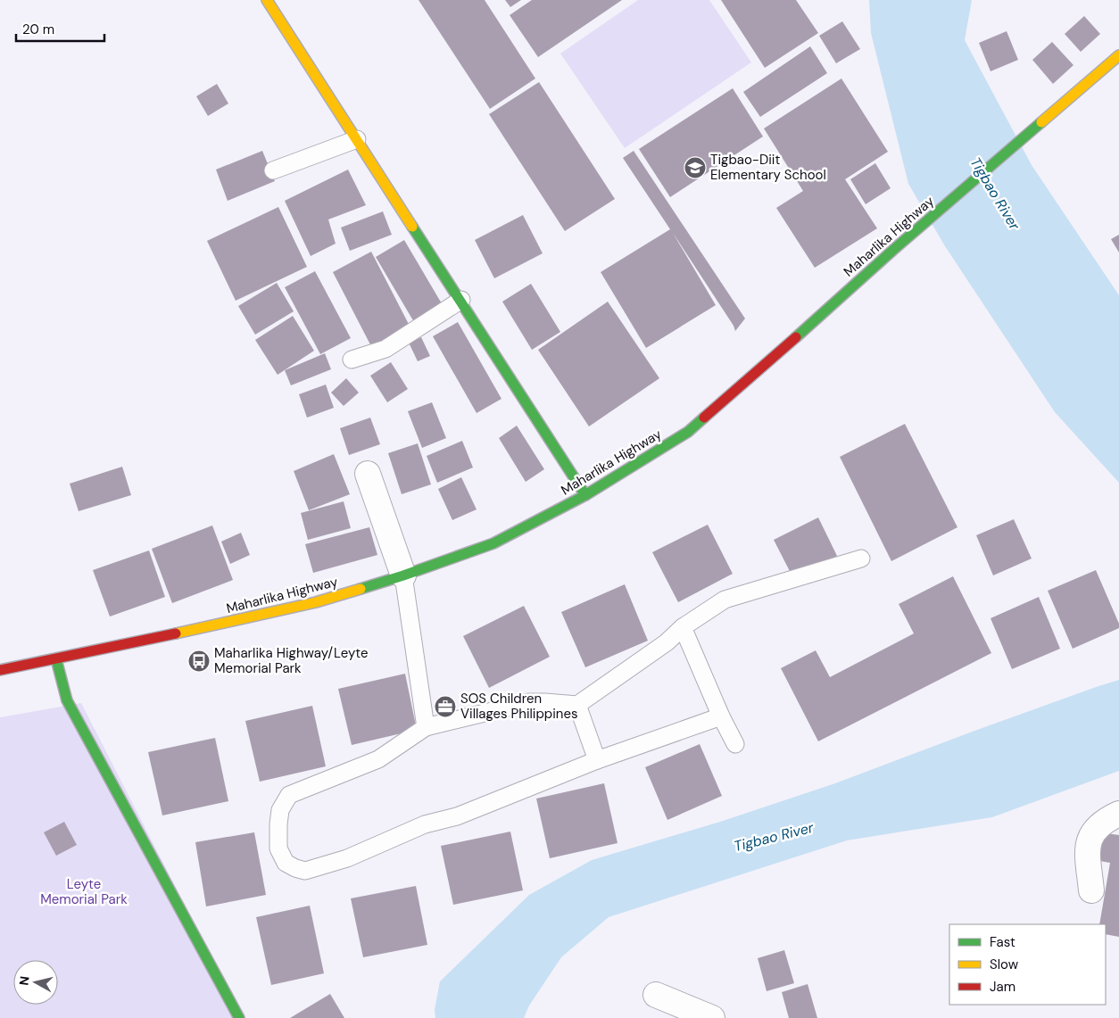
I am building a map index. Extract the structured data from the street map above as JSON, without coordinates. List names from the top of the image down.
{
  "streets": {
    "main road": ["Maharlika Highway"]
  },
  "water": ["Tigbao River"],
  "parks": ["Leyte Memorial Park"],
  "places": {
    "school or university": ["Tigbao-Diit Elementary School"],
    "bus stop": ["Maharlika Highway/Leyte Memorial Park"],
    "office": ["SOS Children Villages Philippines"]
  },
  "legend": ["Fast", "Slow", "Jam"],
  "scale_bar": "20 m",
  "north": "left"
}
